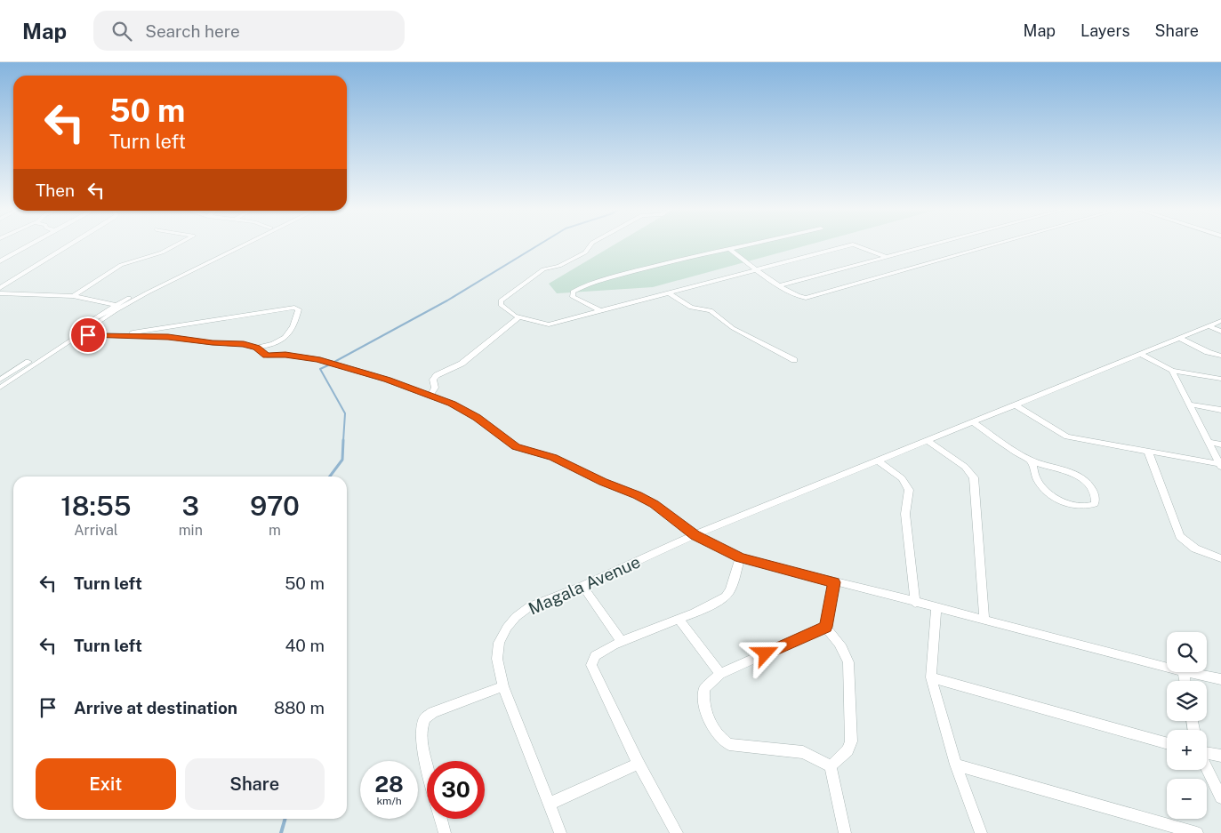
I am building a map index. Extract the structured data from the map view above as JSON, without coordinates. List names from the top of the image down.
{
  "streets": {
    "street": ["Magala Avenue"]
  },
  "page": {
    "header": "Map",
    "search": "Search here",
    "nav": ["Map", "Layers", "Share"],
    "turn": ["50 m", "Turn left"],
    "then": "Then",
    "eta": [
      "18:55",
      "Arrival",
      "3",
      "min",
      "970",
      "m"
    ],
    "list": [
      {
        "name": "Turn left",
        "value": "50 m"
      },
      {
        "name": "Turn left",
        "value": "40 m"
      },
      {
        "name": "Arrive at destination",
        "value": "880 m"
      }
    ],
    "map_buttons": ["+", "−"],
    "buttons": ["Exit", "Share"],
    "speed": "28 km/h",
    "limit": "30"
  }
}
